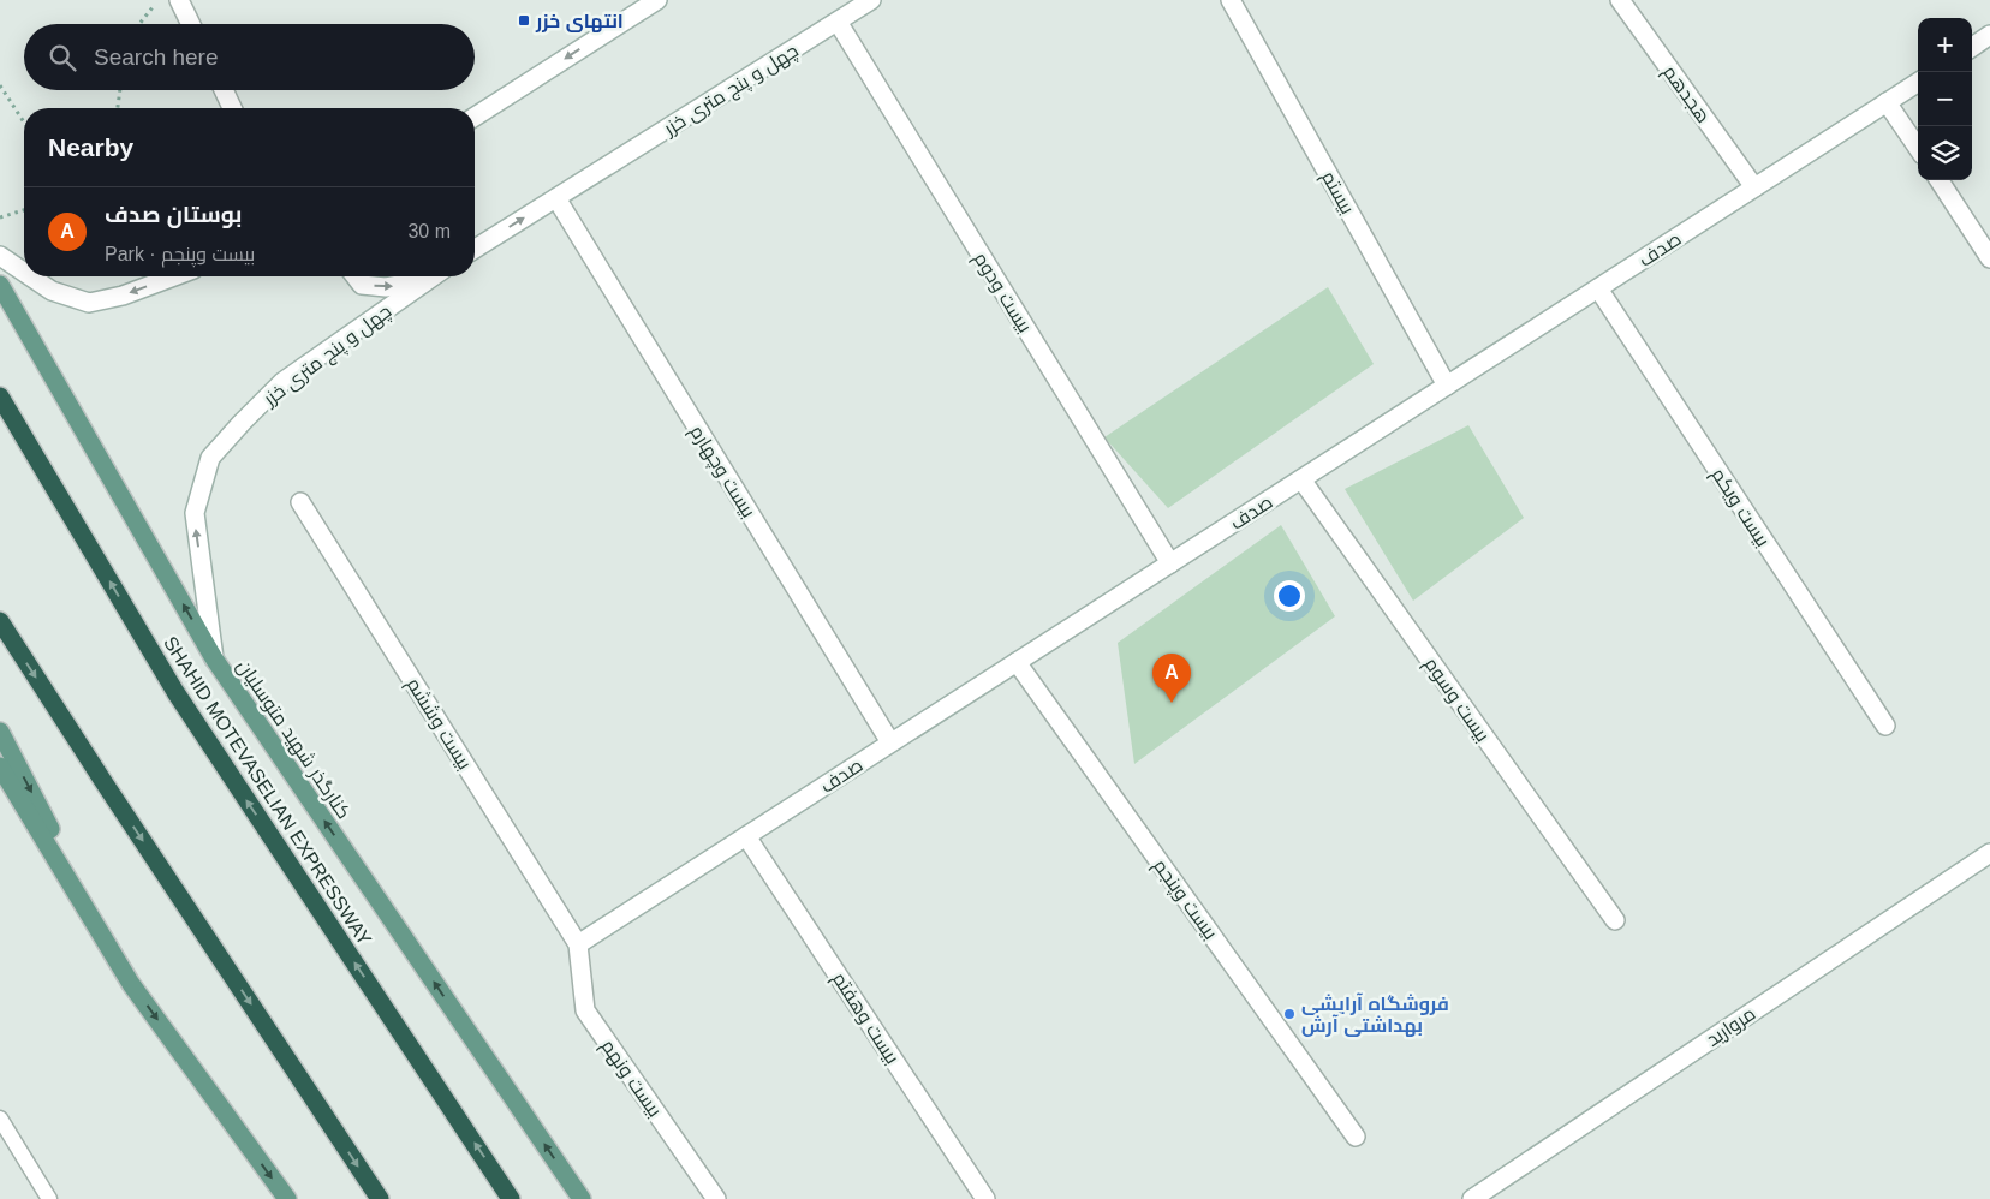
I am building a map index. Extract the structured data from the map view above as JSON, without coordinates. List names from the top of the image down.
{
  "streets": {
    "highway": ["SHAHID MOTEVASELIAN EXPRESSWAY"],
    "main road": ["کنارگذر شهید متوسلیان"],
    "street": [
      "چهل و پنج متری خزر",
      "هجدهم",
      "بیستم",
      "صدف",
      "بیست ودوم",
      "بیست وچهارم",
      "بیست ویکم",
      "بیست وسوم",
      "بیست وششم",
      "بیست وپنجم",
      "بیست وهفتم",
      "مروارید",
      "بیست ونهم"
    ]
  },
  "crossings": [
    ["چهل و پنج متری خزر", "بیست ودوم"],
    ["چهل و پنج متری خزر", "بیست وچهارم"],
    ["چهل و پنج متری خزر", "کنارگذر شهید متوسلیان"],
    ["هجدهم", "صدف"],
    ["بیستم", "صدف"],
    ["صدف", "بیست ودوم"],
    ["صدف", "بیست وچهارم"],
    ["صدف", "بیست ویکم"],
    ["صدف", "بیست وسوم"],
    ["صدف", "بیست وششم"],
    ["صدف", "بیست وپنجم"],
    ["صدف", "بیست وهفتم"],
    ["صدف", "بیست ونهم"],
    ["بیست وششم", "بیست ونهم"]
  ],
  "one_way": ["چهل و پنج متری خزر", "کنارگذر شهید متوسلیان"],
  "places": {
    "transit": ["انتهای خزر"],
    "other": ["فروشگاه آرایشی بهداشتی آرش"]
  },
  "page": {
    "map_buttons": ["+", "−"],
    "search": "Search here",
    "heading": "Nearby",
    "list": [
      {
        "mark": "A",
        "name": "بوستان صدف",
        "note": "Park · بیست وپنجم",
        "value": "30 m"
      }
    ],
    "pins": "A"
  }
}
